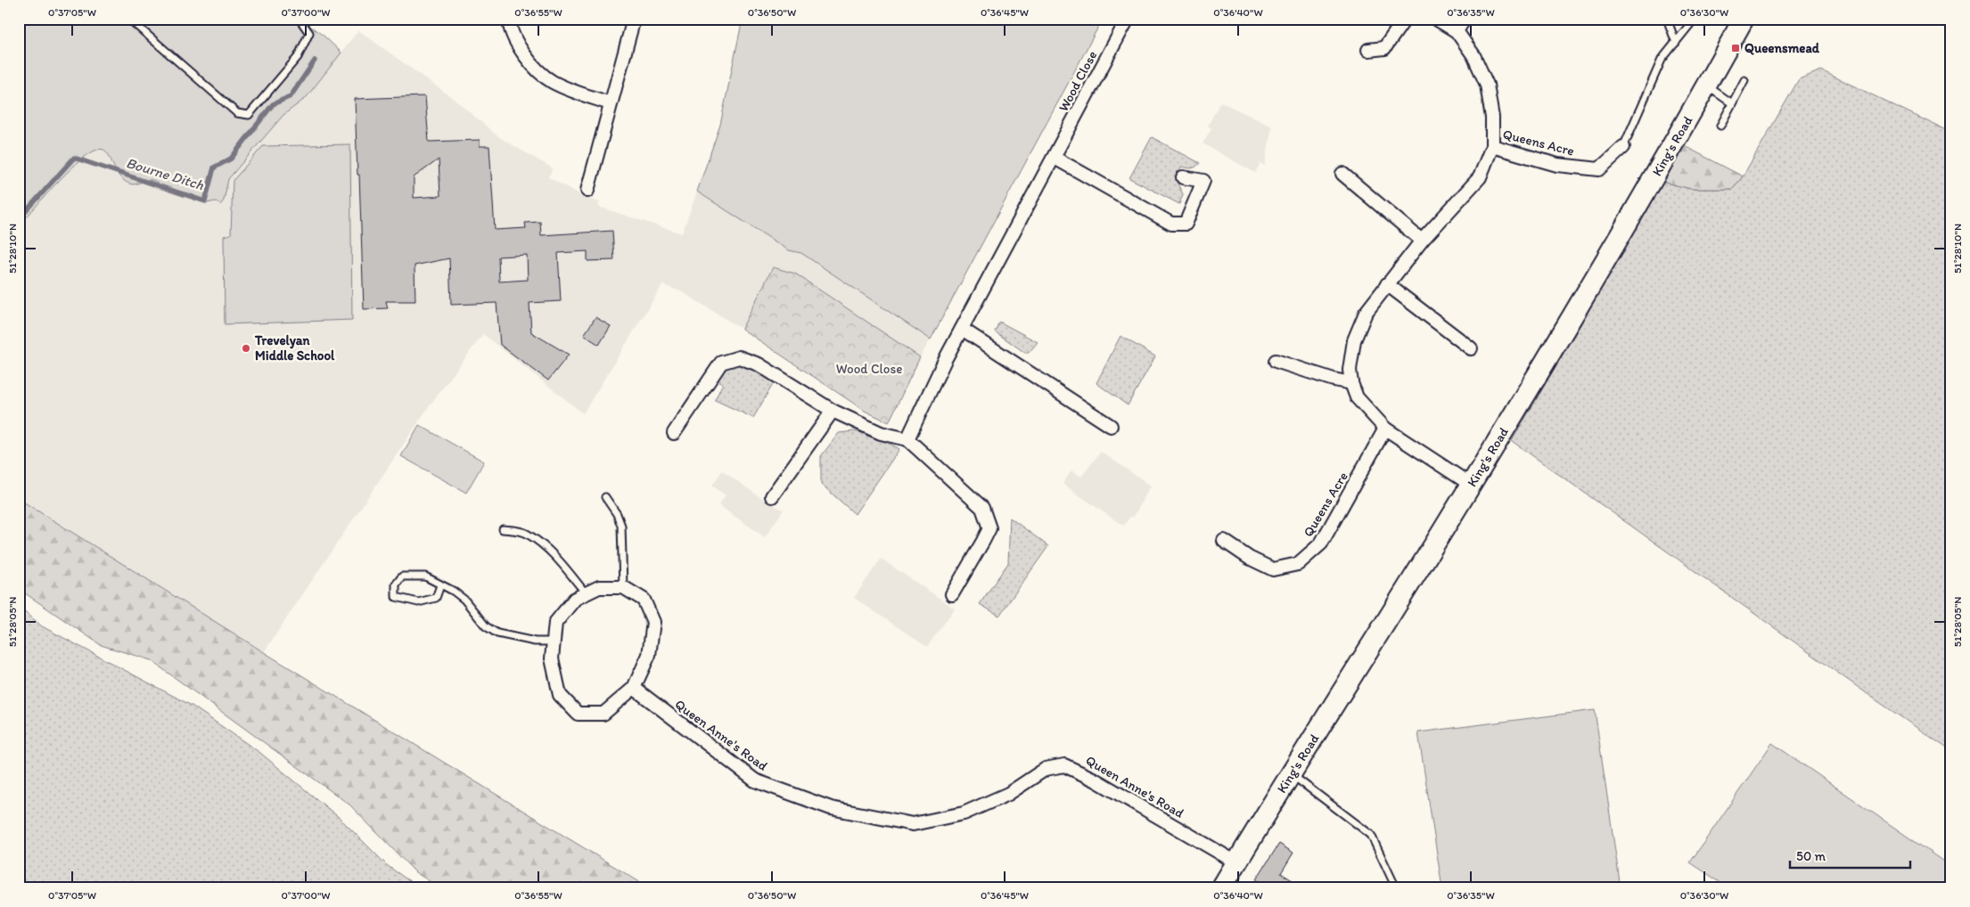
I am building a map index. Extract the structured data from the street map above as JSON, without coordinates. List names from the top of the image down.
{
  "streets": {
    "main road": ["King's Road"],
    "street": ["Wood Close", "Queens Acre", "Queen Anne's Road"]
  },
  "crossings": [
    ["Queens Acre", "King's Road"],
    ["King's Road", "Queen Anne's Road"]
  ],
  "water": ["Bourne Ditch"],
  "parks": ["Wood Close"],
  "places": {
    "transit": ["Queensmead"],
    "other": ["Trevelyan Middle School"]
  },
  "scale_bar": "50 m",
  "coordinates": [
    "0°37'05\"W",
    "0°37'00\"W",
    "0°36'55\"W",
    "0°36'50\"W",
    "0°36'45\"W",
    "0°36'40\"W",
    "0°36'35\"W",
    "0°36'30\"W",
    "51°28'10\"N",
    "51°28'05\"N"
  ]
}
